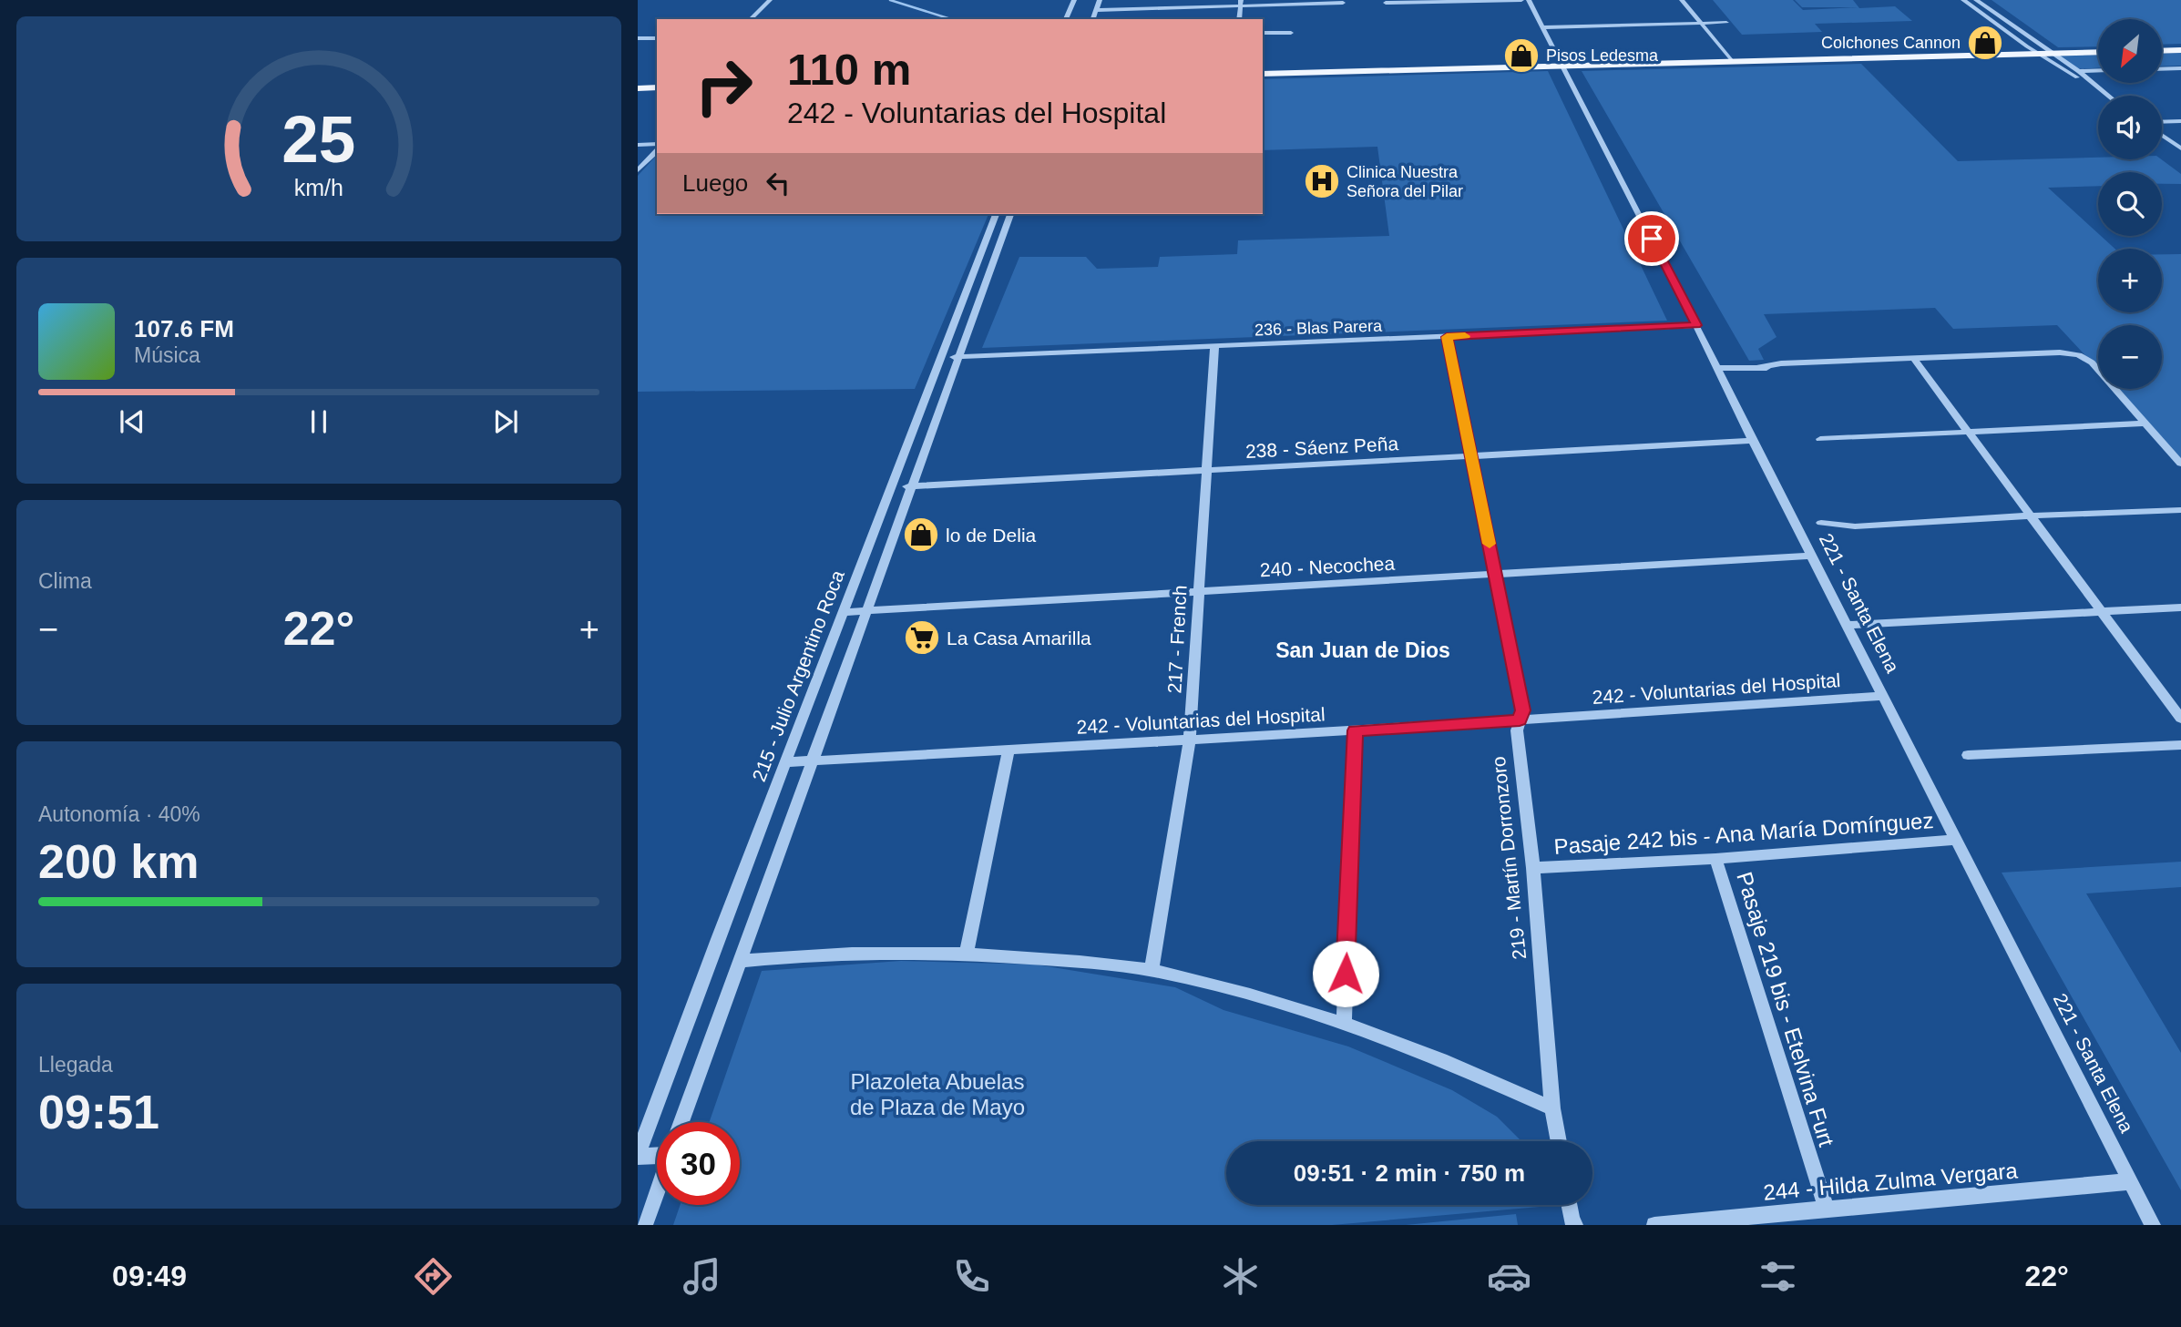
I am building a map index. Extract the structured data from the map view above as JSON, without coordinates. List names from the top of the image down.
{
  "streets": {
    "street": [
      "236 - Blas Parera",
      "238 - Sáenz Peña",
      "240 - Necochea",
      "221 - Santa Elena",
      "217 - French",
      "215 - Julio Argentino Roca",
      "242 - Voluntarias del Hospital",
      "Pasaje 242 bis - Ana María Domínguez",
      "219 - Martín Dorronzoro",
      "Pasaje 219 bis - Etelvina Furt",
      "244 - Hilda Zulma Vergara"
    ]
  },
  "crossings": [
    ["236 - Blas Parera", "221 - Santa Elena"],
    ["236 - Blas Parera", "217 - French"],
    ["236 - Blas Parera", "215 - Julio Argentino Roca"],
    ["236 - Blas Parera", "219 - Martín Dorronzoro"],
    ["238 - Sáenz Peña", "221 - Santa Elena"],
    ["238 - Sáenz Peña", "217 - French"],
    ["238 - Sáenz Peña", "215 - Julio Argentino Roca"],
    ["238 - Sáenz Peña", "219 - Martín Dorronzoro"],
    ["240 - Necochea", "221 - Santa Elena"],
    ["240 - Necochea", "217 - French"],
    ["240 - Necochea", "215 - Julio Argentino Roca"],
    ["240 - Necochea", "219 - Martín Dorronzoro"],
    ["221 - Santa Elena", "242 - Voluntarias del Hospital"],
    ["221 - Santa Elena", "Pasaje 242 bis - Ana María Domínguez"],
    ["221 - Santa Elena", "244 - Hilda Zulma Vergara"],
    ["217 - French", "242 - Voluntarias del Hospital"],
    ["215 - Julio Argentino Roca", "242 - Voluntarias del Hospital"],
    ["242 - Voluntarias del Hospital", "219 - Martín Dorronzoro"],
    ["Pasaje 242 bis - Ana María Domínguez", "219 - Martín Dorronzoro"],
    ["Pasaje 242 bis - Ana María Domínguez", "Pasaje 219 bis - Etelvina Furt"],
    ["Pasaje 219 bis - Etelvina Furt", "244 - Hilda Zulma Vergara"]
  ],
  "districts": ["San Juan de Dios"],
  "parks": ["Plazoleta Abuelas de Plaza de Mayo"],
  "places": {
    "shop": ["Colchones Cannon", "Pisos Ledesma", "lo de Delia"],
    "hospital": ["Clinica Nuestra Señora del Pilar"],
    "supermarket": ["La Casa Amarilla"]
  },
  "north": "bottom left",
  "page": {
    "map_buttons": ["+", "−"],
    "turn": ["110 m", "242 - Voluntarias del Hospital"],
    "then": "Luego",
    "song": ["107.6 FM", "Música"],
    "tile": [
      "Clima",
      ["Autonomía · 40%", "200 km"],
      ["Llegada", "09:51"]
    ],
    "heat": ["−", "22°", "+"],
    "limit": "30",
    "trip": "09:51 · 2 min · 750 m",
    "tabs": ["09:49", "22°"],
    "gauge": ["25", "km/h"]
  }
}
